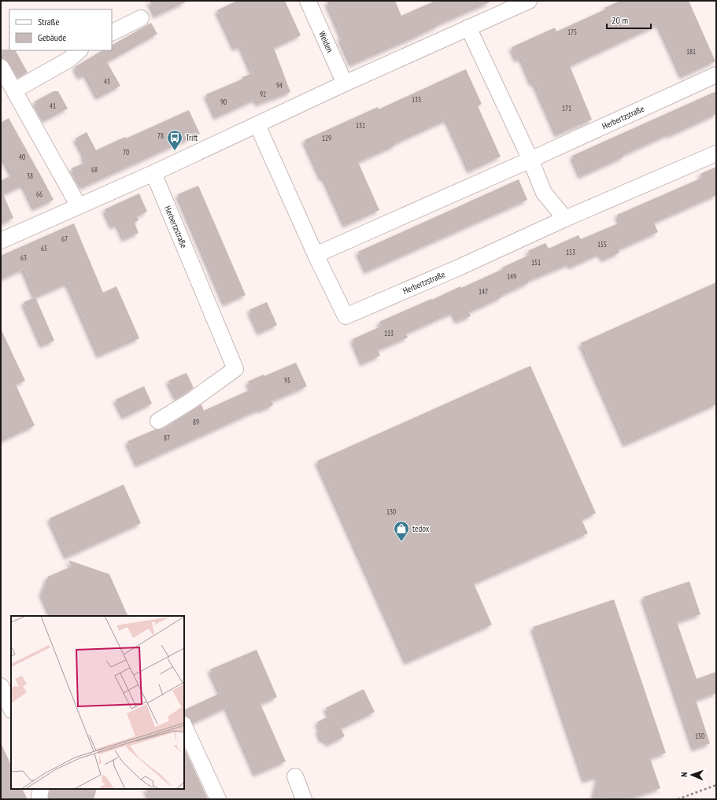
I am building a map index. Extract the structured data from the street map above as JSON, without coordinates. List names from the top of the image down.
{
  "streets": {
    "street": ["Weiden", "Herbertzstraße"]
  },
  "places": {
    "bus stop": ["Trift"],
    "shop": ["tedox"]
  },
  "house_numbers": [
    "175",
    "181",
    "43",
    "94",
    "92",
    "133",
    "90",
    "41",
    "171",
    "131",
    "78",
    "129",
    "70",
    "40",
    "68",
    "38",
    "66",
    "67",
    "155",
    "65",
    "153",
    "63",
    "151",
    "149",
    "147",
    "113",
    "95",
    "89",
    "87",
    "130",
    "150"
  ],
  "legend": ["Straße", "Gebäude"],
  "scale_bar": "20 m",
  "north": "left"
}
